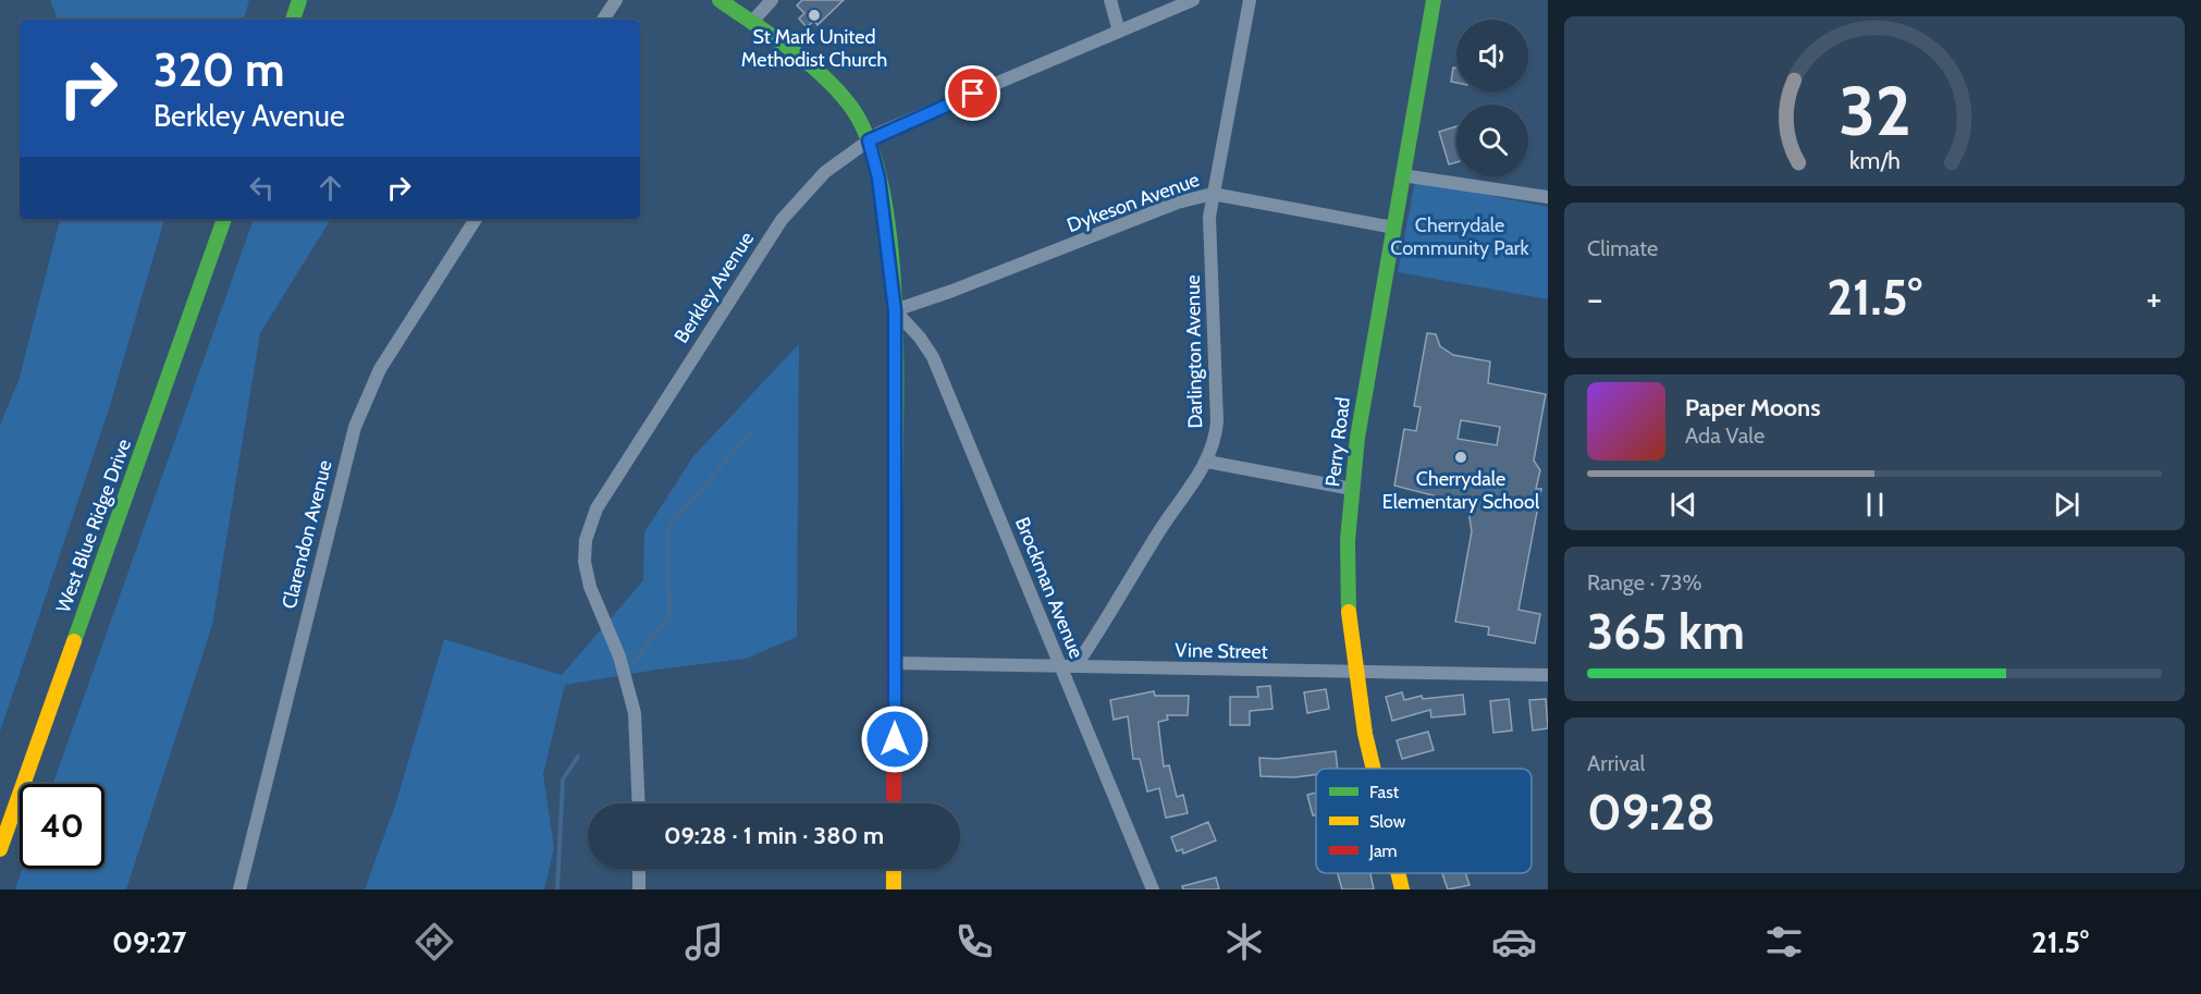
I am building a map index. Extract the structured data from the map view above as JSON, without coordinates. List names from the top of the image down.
{
  "streets": {
    "street": [
      "Dykeson Avenue",
      "Berkley Avenue",
      "Darlington Avenue",
      "Perry Road",
      "West Blue Ridge Drive",
      "Clarendon Avenue",
      "Brockman Avenue",
      "Vine Street"
    ]
  },
  "crossings": [
    ["Dykeson Avenue", "Darlington Avenue"],
    ["Dykeson Avenue", "Perry Road"],
    ["Dykeson Avenue", "Brockman Avenue"],
    ["Darlington Avenue", "Vine Street"],
    ["Perry Road", "Vine Street"],
    ["Brockman Avenue", "Vine Street"]
  ],
  "parks": ["Cherrydale Community Park"],
  "places": ["St Mark United Methodist Church", "Cherrydale Elementary School"],
  "legend": ["Fast", "Slow", "Jam"],
  "page": {
    "turn": ["320 m", "Berkley Avenue"],
    "tile": [
      "Climate",
      ["Range · 73%", "365 km"],
      ["Arrival", "09:28"]
    ],
    "heat": ["−", "21.5°", "+"],
    "song": ["Paper Moons", "Ada Vale"],
    "limit": "40",
    "trip": "09:28 · 1 min · 380 m",
    "tabs": ["09:27", "21.5°"],
    "gauge": ["32", "km/h"]
  }
}
